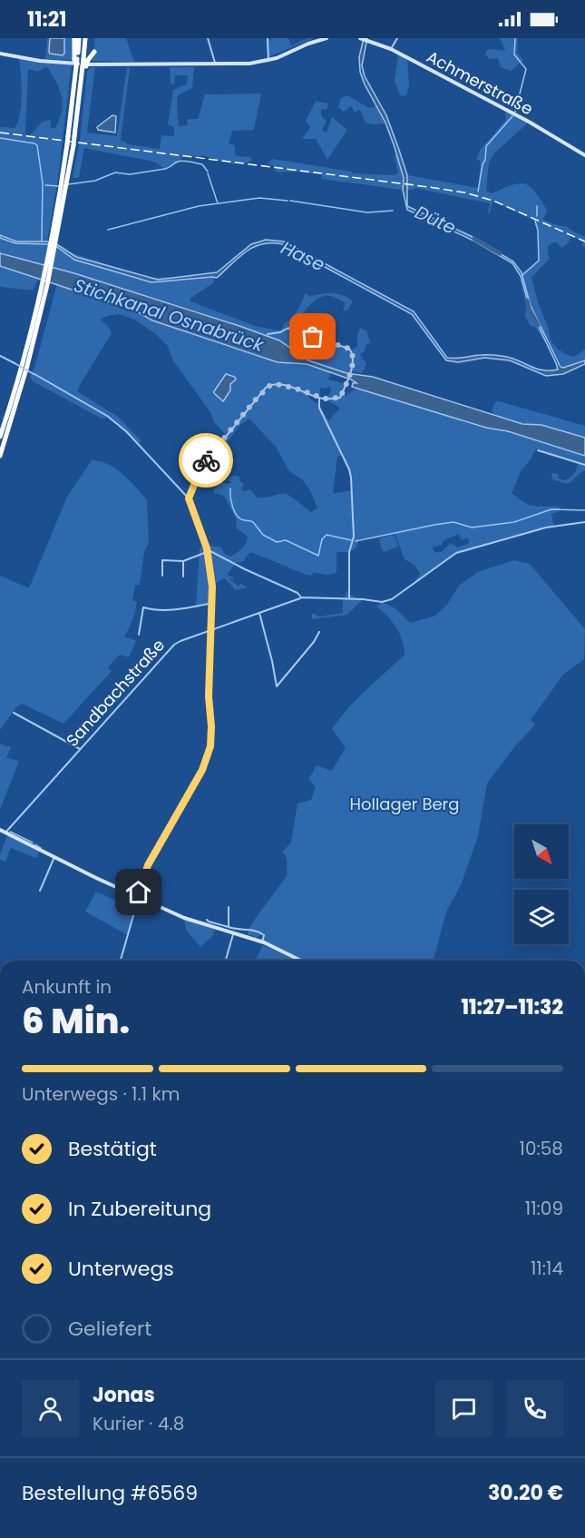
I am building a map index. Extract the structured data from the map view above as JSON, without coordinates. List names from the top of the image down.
{
  "streets": {
    "street": ["Achmerstraße", "Sandbachstraße"]
  },
  "water": ["Düte", "Hase", "Stichkanal Osnabrück"],
  "parks": ["Hollager Berg"],
  "north": "bottom right",
  "page": {
    "status": "11:21",
    "heading": ["6 Min.", "Ankunft in", "11:27–11:32"],
    "panel": [
      "Jonas",
      "Kurier · 4.8",
      "Bestellung #6569",
      "30.20 €"
    ],
    "bar": "Unterwegs · 1.1 km",
    "list": [
      ["Bestätigt", "10:58"],
      ["In Zubereitung", "11:09"],
      ["Unterwegs", "11:14"],
      "Geliefert"
    ]
  }
}
